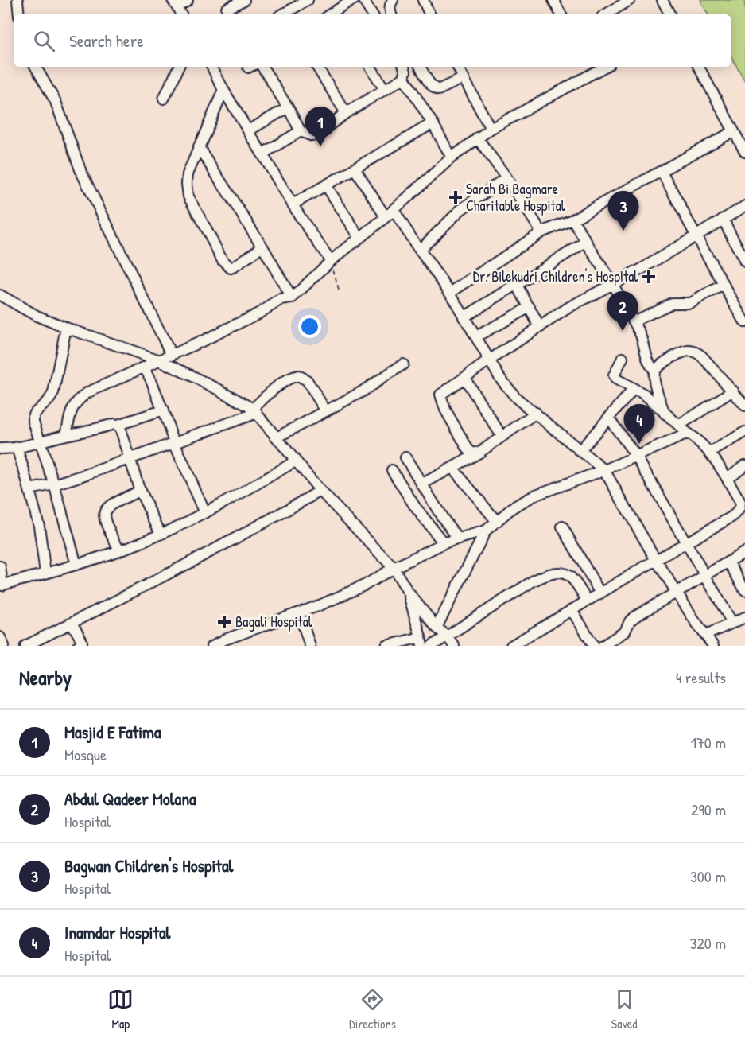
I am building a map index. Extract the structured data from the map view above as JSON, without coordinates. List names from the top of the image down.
{
  "places": {
    "health": ["Sarah Bi Bagmare Charitable Hospital", "Dr. Bilekudri Children's Hospital", "Bagali Hospital"]
  },
  "page": {
    "search": "Search here",
    "pins": [
      "1",
      "3",
      "2",
      "4"
    ],
    "heading": ["Nearby", "4 results"],
    "list": [
      {
        "mark": "1",
        "name": "Masjid E Fatima",
        "note": "Mosque",
        "value": "170 m"
      },
      {
        "mark": "2",
        "name": "Abdul Qadeer Molana",
        "note": "Hospital",
        "value": "290 m"
      },
      {
        "mark": "3",
        "name": "Bagwan Children's Hospital",
        "note": "Hospital",
        "value": "300 m"
      },
      {
        "mark": "4",
        "name": "Inamdar Hospital",
        "note": "Hospital",
        "value": "320 m"
      }
    ],
    "nav": ["Map", "Directions", "Saved"]
  }
}
